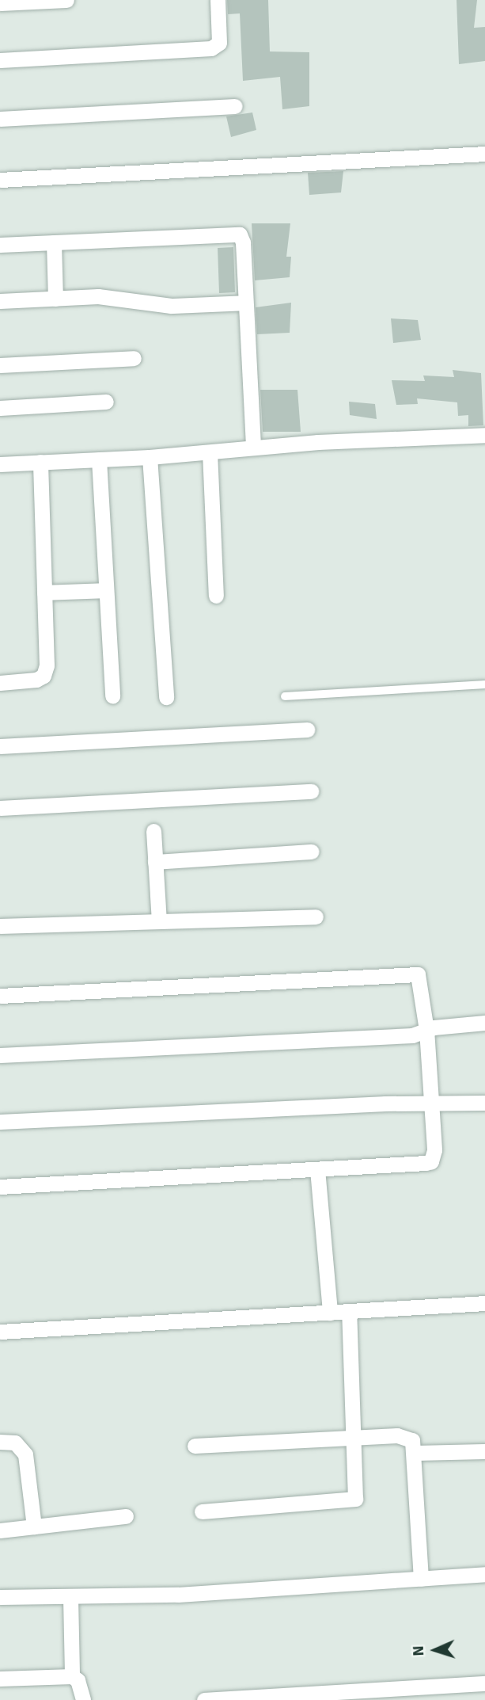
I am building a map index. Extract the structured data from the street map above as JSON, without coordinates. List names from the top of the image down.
{
  "north": "left"
}
